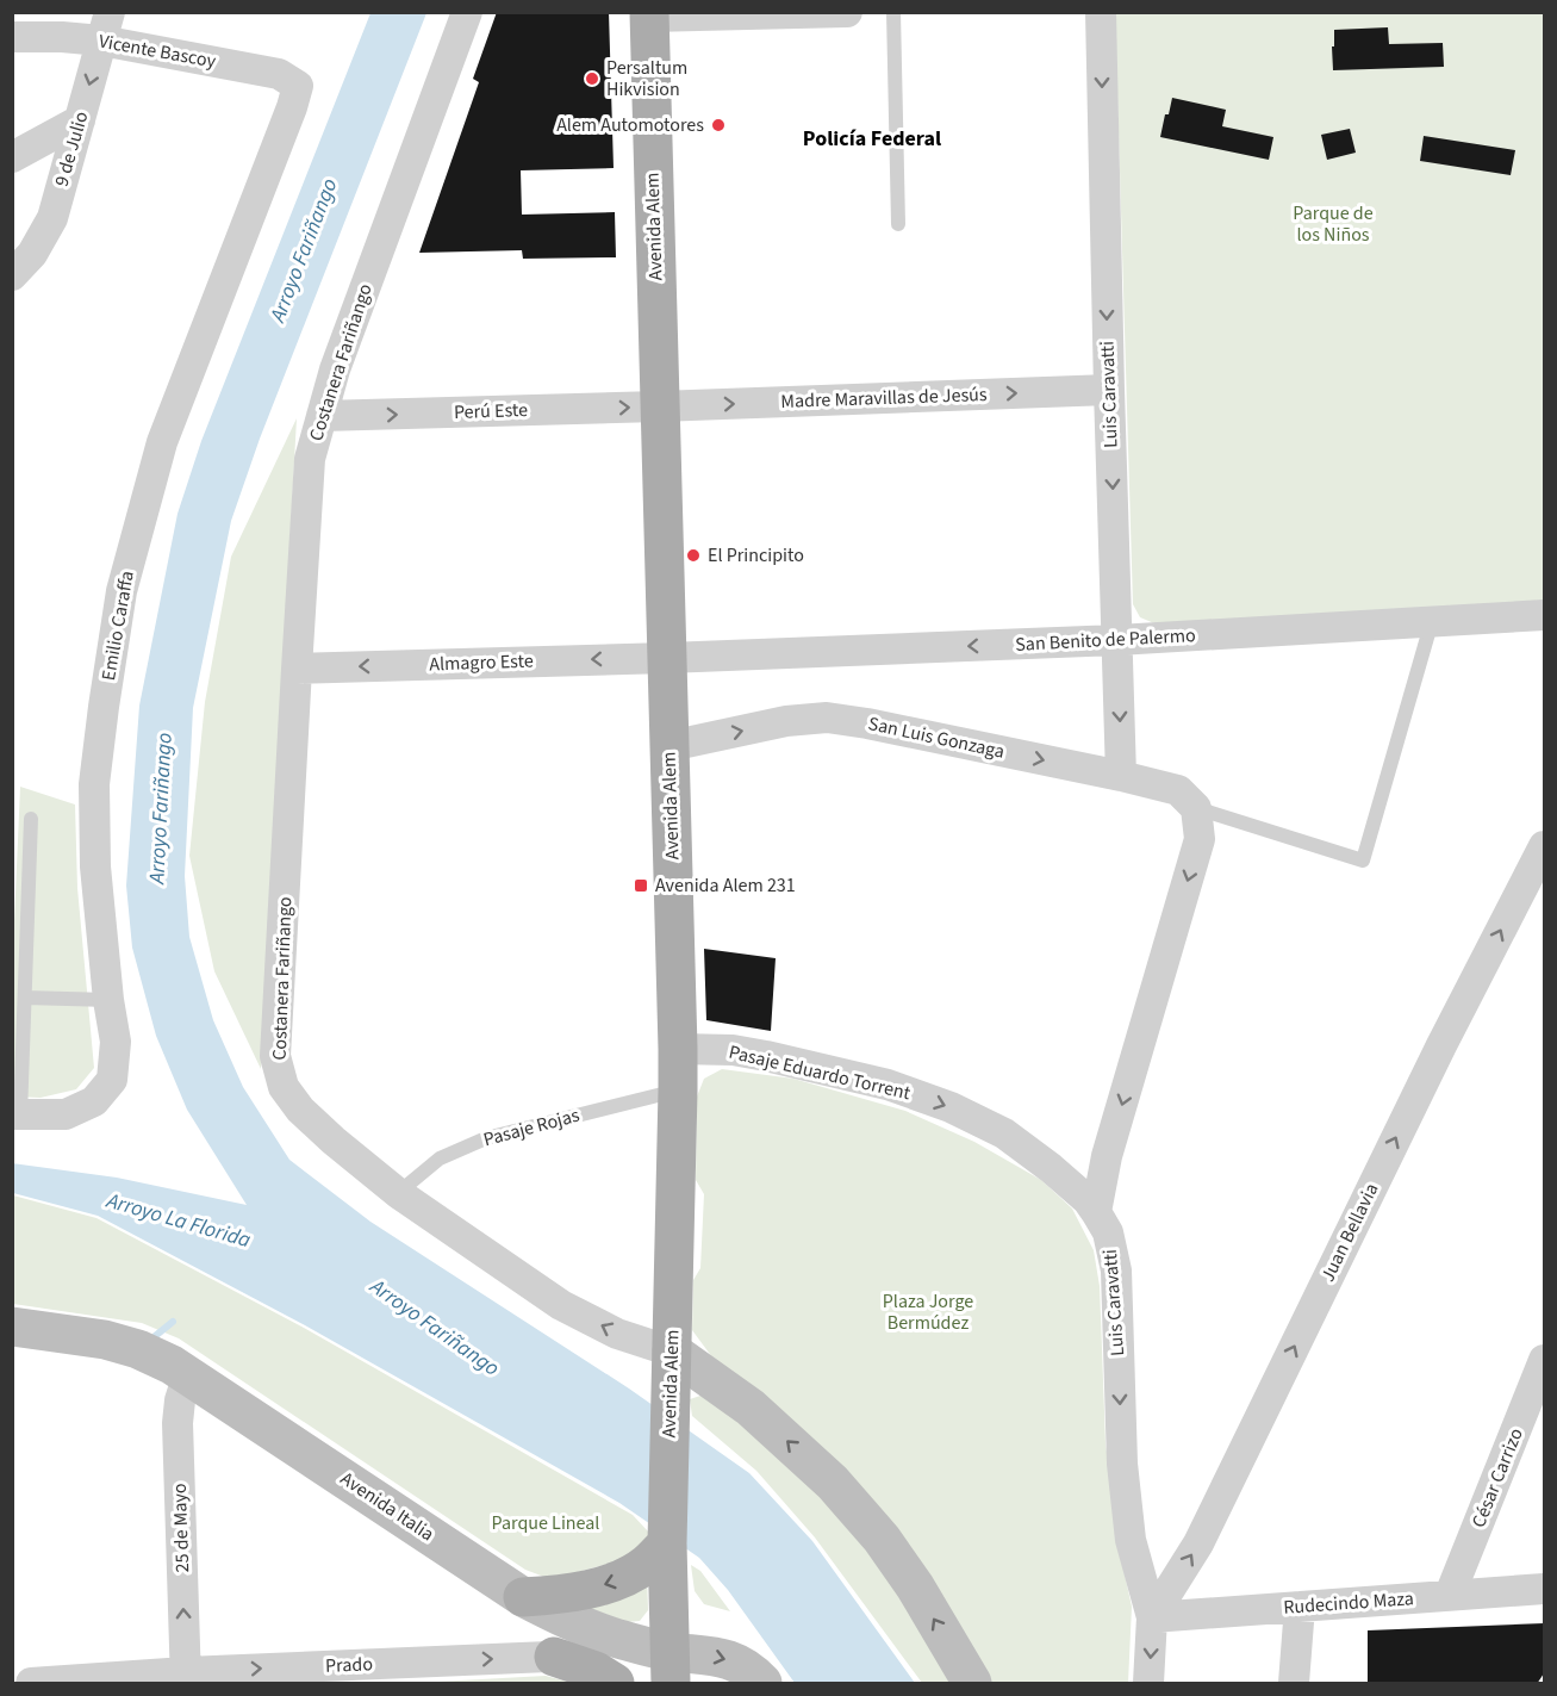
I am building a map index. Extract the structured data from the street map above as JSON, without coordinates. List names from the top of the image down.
{
  "streets": {
    "main road": ["Avenida Alem", "Costanera Fariñango", "Avenida Italia"],
    "street": [
      "Vicente Bascoy",
      "9 de Julio",
      "Luis Caravatti",
      "Madre Maravillas de Jesús",
      "Perú Este",
      "Emilio Caraffa",
      "San Benito de Palermo",
      "Almagro Este",
      "San Luis Gonzaga",
      "Pasaje Eduardo Torrent",
      "Juan Bellavia",
      "César Carrizo",
      "25 de Mayo",
      "Rudecindo Maza",
      "Prado"
    ],
    "lane": ["Pasaje Rojas"]
  },
  "crossings": [
    ["Vicente Bascoy", "9 de Julio"],
    ["Vicente Bascoy", "Emilio Caraffa"],
    ["Avenida Alem", "Costanera Fariñango"],
    ["Avenida Alem", "Madre Maravillas de Jesús"],
    ["Avenida Alem", "Perú Este"],
    ["Avenida Alem", "San Benito de Palermo"],
    ["Avenida Alem", "Almagro Este"],
    ["Avenida Alem", "San Luis Gonzaga"],
    ["Avenida Alem", "Pasaje Eduardo Torrent"],
    ["Avenida Alem", "Pasaje Rojas"],
    ["Avenida Alem", "Avenida Italia"],
    ["Avenida Alem", "Prado"],
    ["Costanera Fariñango", "Perú Este"],
    ["Costanera Fariñango", "Almagro Este"],
    ["Costanera Fariñango", "Pasaje Rojas"],
    ["Luis Caravatti", "Madre Maravillas de Jesús"],
    ["Luis Caravatti", "San Benito de Palermo"],
    ["Luis Caravatti", "San Luis Gonzaga"],
    ["Luis Caravatti", "Pasaje Eduardo Torrent"],
    ["Luis Caravatti", "Juan Bellavia"],
    ["Luis Caravatti", "Rudecindo Maza"],
    ["Madre Maravillas de Jesús", "Perú Este"],
    ["San Benito de Palermo", "Almagro Este"],
    ["Juan Bellavia", "Rudecindo Maza"],
    ["César Carrizo", "Rudecindo Maza"],
    ["Avenida Italia", "25 de Mayo"],
    ["Avenida Italia", "Prado"],
    ["25 de Mayo", "Prado"]
  ],
  "one_way": [
    "9 de Julio",
    "Costanera Fariñango",
    "Luis Caravatti",
    "Madre Maravillas de Jesús",
    "Perú Este",
    "San Benito de Palermo",
    "Almagro Este",
    "San Luis Gonzaga",
    "Pasaje Eduardo Torrent",
    "Juan Bellavia",
    "25 de Mayo",
    "Prado"
  ],
  "districts": ["Policía Federal"],
  "water": ["Arroyo Fariñango", "Arroyo La Florida"],
  "parks": ["Parque de los Niños", "Plaza Jorge Bermúdez", "Parque Lineal"],
  "places": {
    "other": ["Persaltum Hikvision", "Alem Automotores", "El Principito"],
    "transit": ["Avenida Alem 231"]
  }
}
